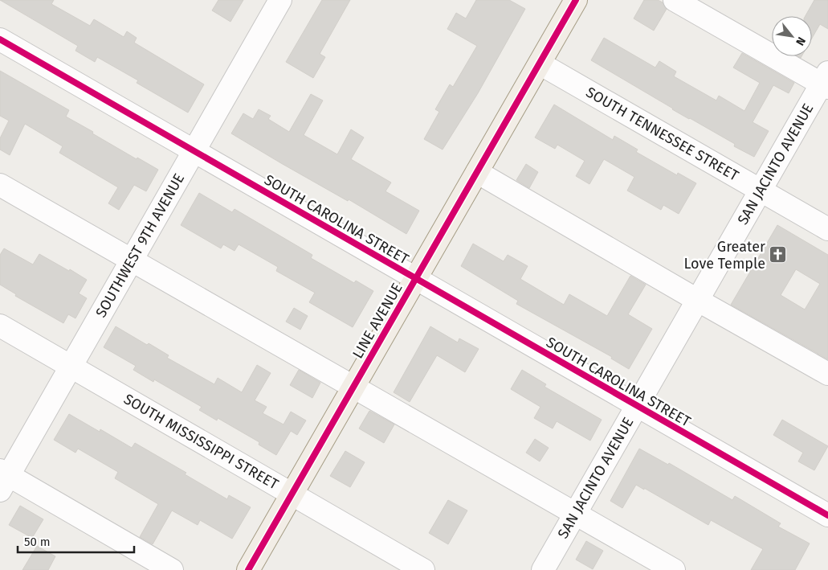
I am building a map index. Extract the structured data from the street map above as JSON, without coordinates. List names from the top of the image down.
{
  "streets": {
    "main road": ["LINE AVENUE"],
    "street": [
      "SOUTH TENNESSEE STREET",
      "SAN JACINTO AVENUE",
      "SOUTH CAROLINA STREET",
      "SOUTHWEST 9TH AVENUE",
      "SOUTH MISSISSIPPI STREET"
    ]
  },
  "crossings": [
    ["SOUTH TENNESSEE STREET", "SAN JACINTO AVENUE"],
    ["SOUTH TENNESSEE STREET", "LINE AVENUE"],
    ["SAN JACINTO AVENUE", "SOUTH CAROLINA STREET"],
    ["SOUTH CAROLINA STREET", "SOUTHWEST 9TH AVENUE"],
    ["SOUTH CAROLINA STREET", "LINE AVENUE"],
    ["SOUTHWEST 9TH AVENUE", "SOUTH MISSISSIPPI STREET"],
    ["LINE AVENUE", "SOUTH MISSISSIPPI STREET"]
  ],
  "places": {
    "church": ["Greater Love Temple"]
  },
  "scale_bar": "50 m",
  "north": "bottom right"
}
